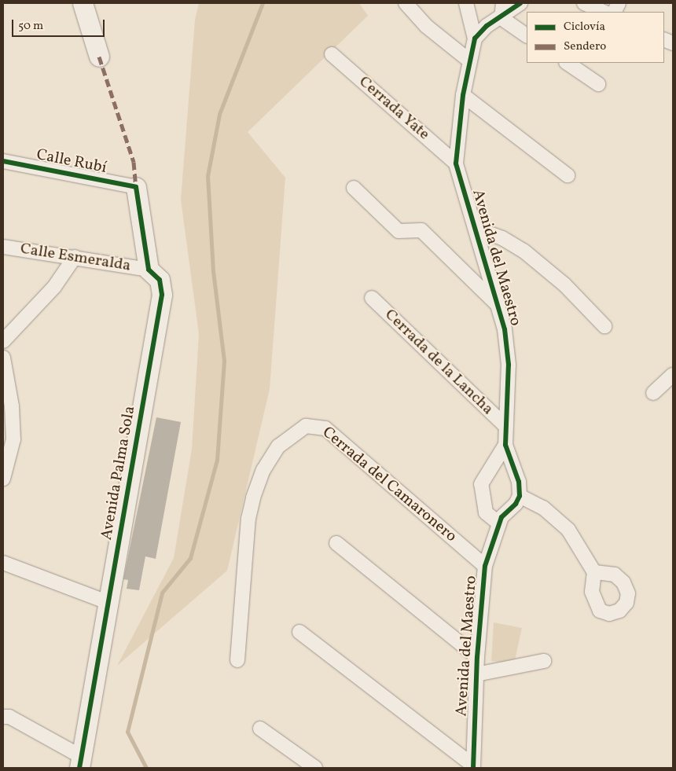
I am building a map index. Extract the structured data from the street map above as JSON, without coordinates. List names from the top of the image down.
{
  "streets": {
    "street": [
      "Cerrada Yate",
      "Calle Rubí",
      "Calle Esmeralda",
      "Avenida del Maestro",
      "Cerrada de la Lancha",
      "Avenida Palma Sola",
      "Cerrada del Camaronero"
    ]
  },
  "crossings": [
    ["Cerrada Yate", "Avenida del Maestro"],
    ["Calle Rubí", "Avenida Palma Sola"],
    ["Calle Esmeralda", "Avenida Palma Sola"],
    ["Avenida del Maestro", "Cerrada de la Lancha"],
    ["Avenida del Maestro", "Cerrada del Camaronero"]
  ],
  "legend": ["Ciclovía", "Sendero"],
  "scale_bar": "50 m"
}
